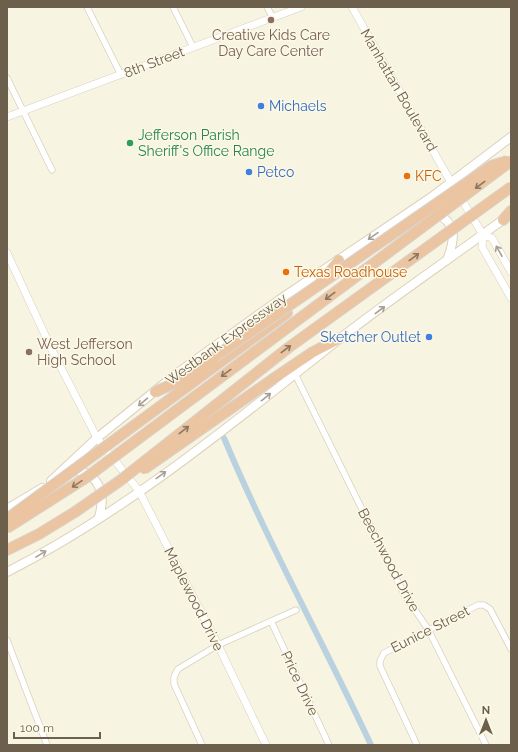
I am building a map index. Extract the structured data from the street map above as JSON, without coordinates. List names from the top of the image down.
{
  "streets": {
    "highway": ["Westbank Expressway"],
    "street": [
      "8th Street",
      "Manhattan Boulevard",
      "Beechwood Drive",
      "Maplewood Drive",
      "Eunice Street",
      "Price Drive"
    ]
  },
  "crossings": [
    ["Manhattan Boulevard", "Westbank Expressway"],
    ["Westbank Expressway", "Maplewood Drive"],
    ["Beechwood Drive", "Eunice Street"]
  ],
  "places": [
    "Creative Kids Care Day Care Center",
    "Michaels",
    "Jefferson Parish Sheriff's Office Range",
    "Petco",
    "KFC",
    "Texas Roadhouse",
    "Sketcher Outlet",
    "West Jefferson High School"
  ],
  "scale_bar": "100 m",
  "north": "top"
}
